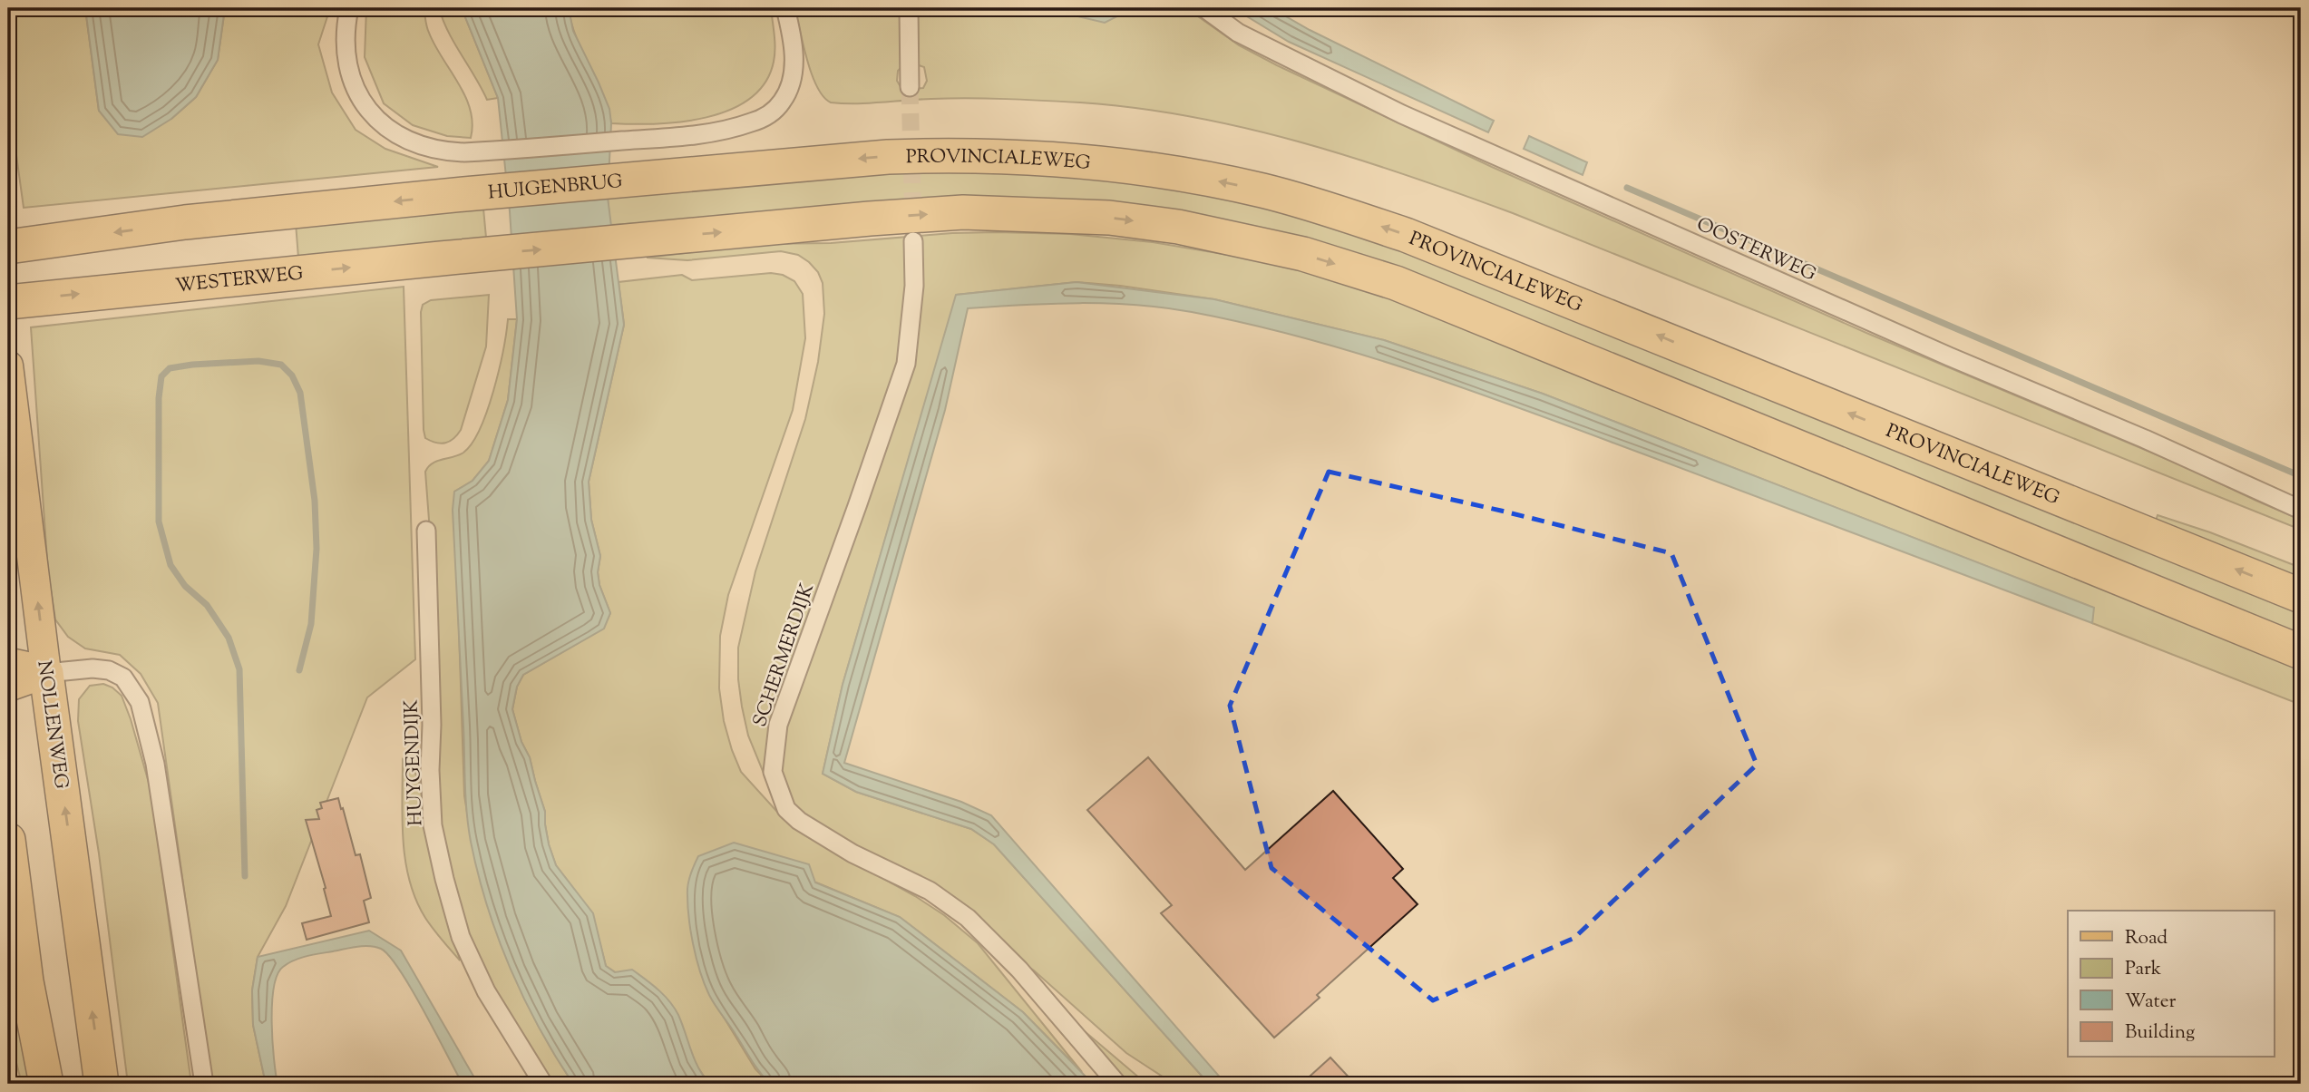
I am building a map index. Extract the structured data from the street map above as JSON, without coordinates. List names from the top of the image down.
{
  "streets": {
    "highway": [
      "PROVINCIALEWEG",
      "HUIGENBRUG",
      "WESTERWEG",
      "NOLLENWEG"
    ],
    "street": ["OOSTERWEG", "SCHERMERDIJK", "HUYGENDIJK"]
  },
  "crossings": [
    ["PROVINCIALEWEG", "HUIGENBRUG"]
  ],
  "one_way": [
    "PROVINCIALEWEG",
    "HUIGENBRUG",
    "WESTERWEG",
    "NOLLENWEG"
  ],
  "legend": [
    "Road",
    "Park",
    "Water",
    "Building"
  ]
}
